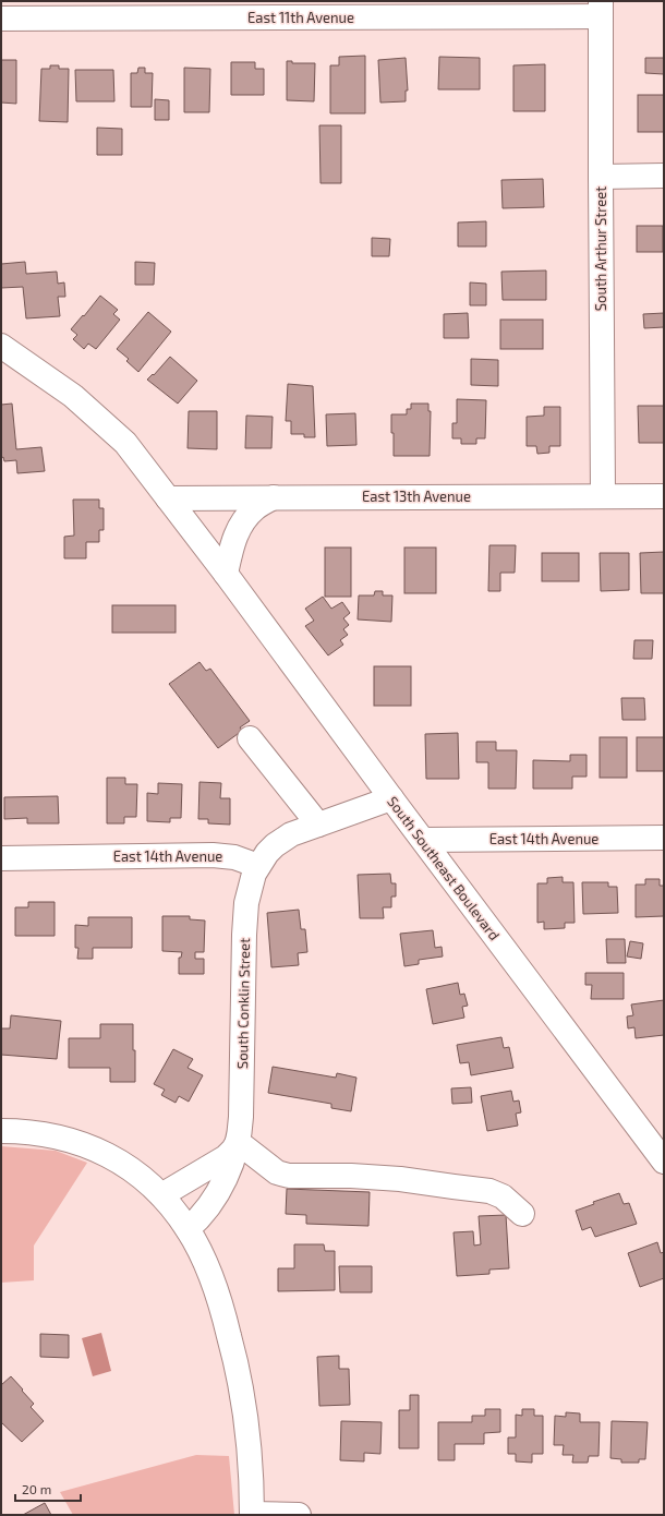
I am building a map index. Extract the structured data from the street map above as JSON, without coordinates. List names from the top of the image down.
{
  "streets": {
    "street": [
      "East 11th Avenue",
      "South Arthur Street",
      "East 13th Avenue",
      "East 14th Avenue",
      "South Southeast Boulevard",
      "South Conklin Street"
    ]
  },
  "crossings": [
    ["East 11th Avenue", "South Arthur Street"],
    ["South Arthur Street", "East 13th Avenue"],
    ["East 13th Avenue", "South Southeast Boulevard"],
    ["East 14th Avenue", "South Southeast Boulevard"],
    ["East 14th Avenue", "South Conklin Street"]
  ],
  "scale_bar": "20 m"
}
